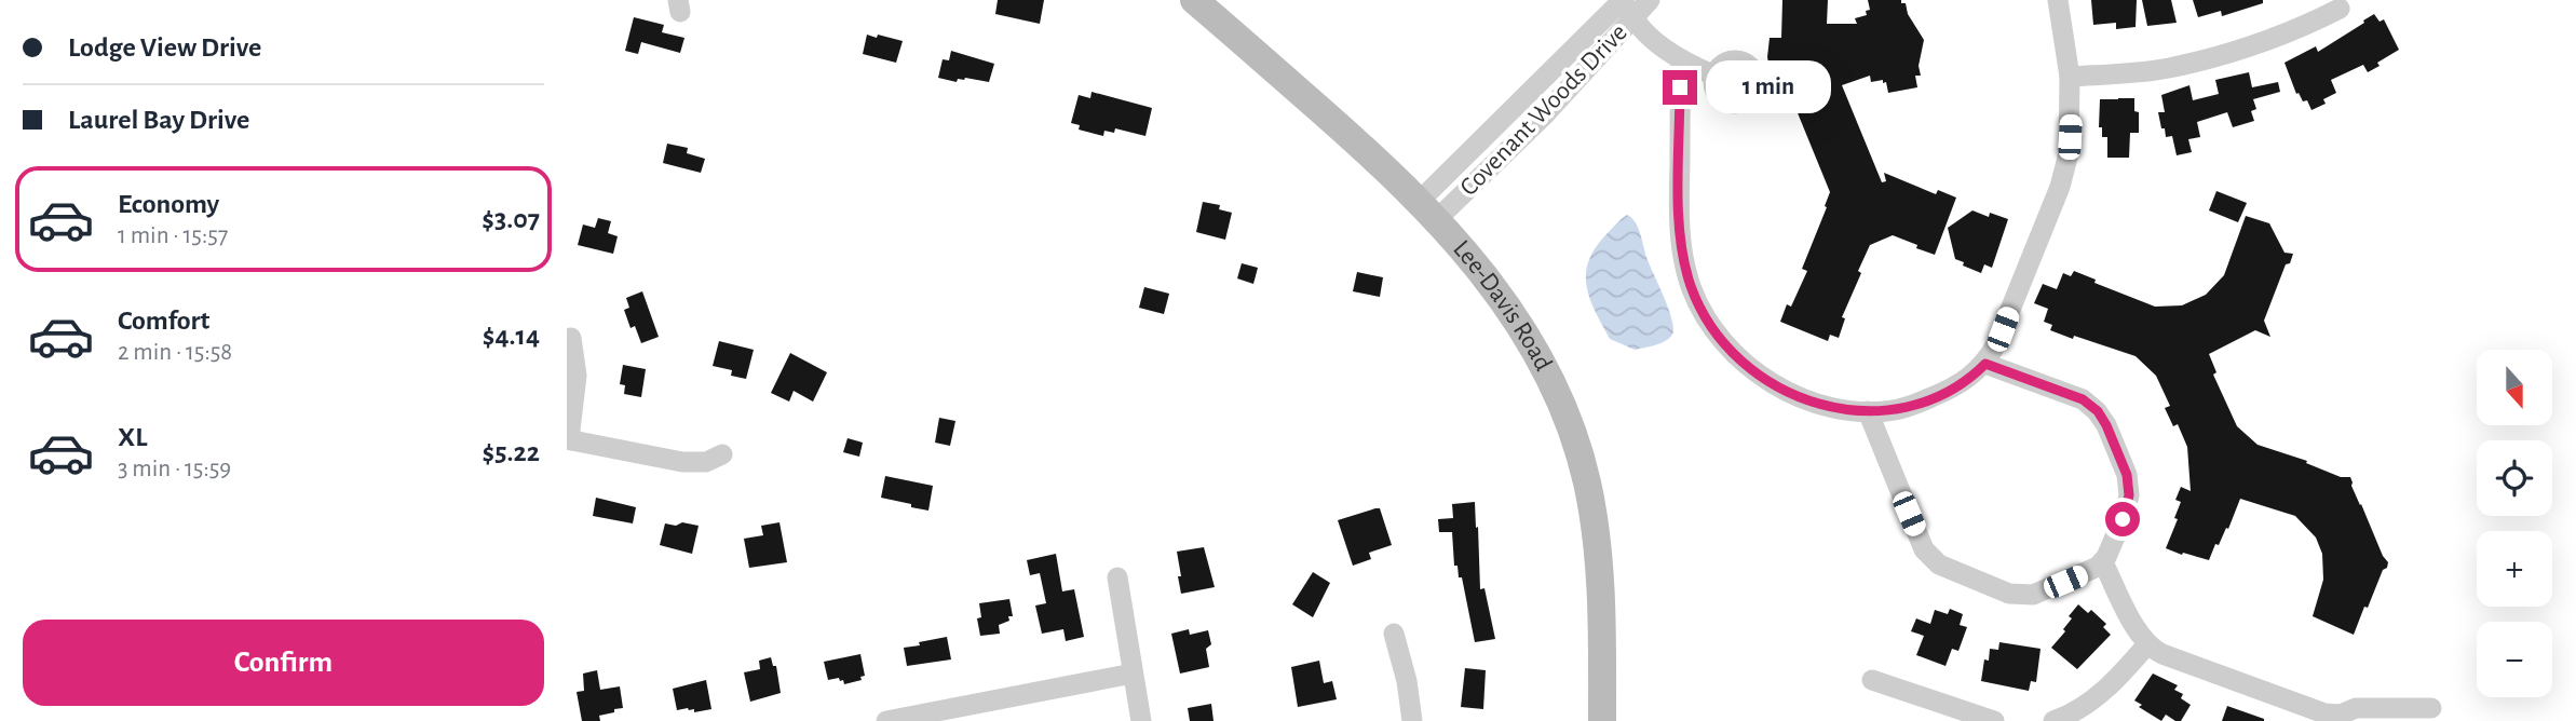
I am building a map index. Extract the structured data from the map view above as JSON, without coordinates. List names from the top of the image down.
{
  "streets": {
    "main road": ["Lee-Davis Road"],
    "street": ["Covenant Woods Drive"]
  },
  "crossings": [
    ["Covenant Woods Drive", "Lee-Davis Road"]
  ],
  "north": "bottom",
  "page": {
    "banner": ["Lodge View Drive", "Laurel Bay Drive"],
    "bubble": "1 min",
    "list": [
      {
        "name": "Economy",
        "note": "1 min · 15:57",
        "value": "$3.07"
      },
      {
        "name": "Comfort",
        "note": "2 min · 15:58",
        "value": "$4.14"
      },
      {
        "name": "XL",
        "note": "3 min · 15:59",
        "value": "$5.22"
      }
    ],
    "map_buttons": ["+", "−"],
    "buttons": "Confirm"
  }
}
